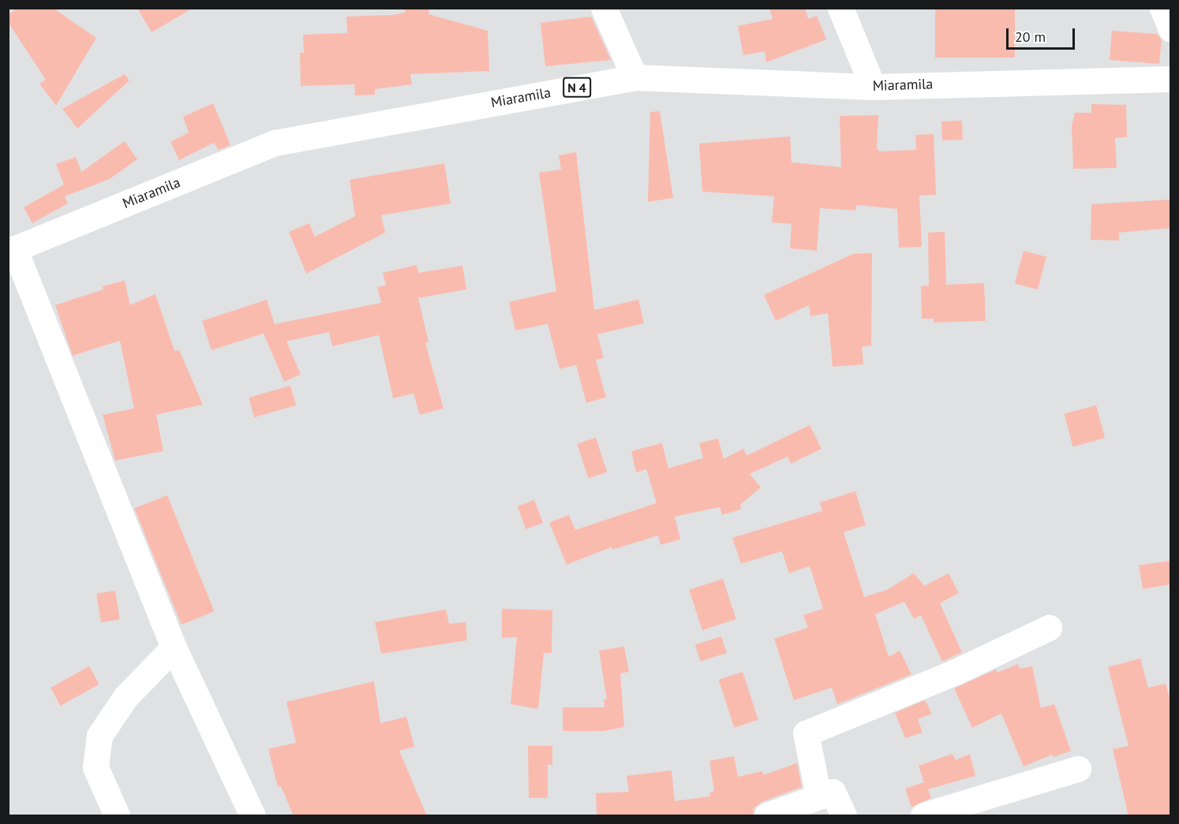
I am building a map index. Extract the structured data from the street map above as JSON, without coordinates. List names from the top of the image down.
{
  "streets": {
    "street": ["Miaramila", "N 4"]
  },
  "scale_bar": "20 m"
}
